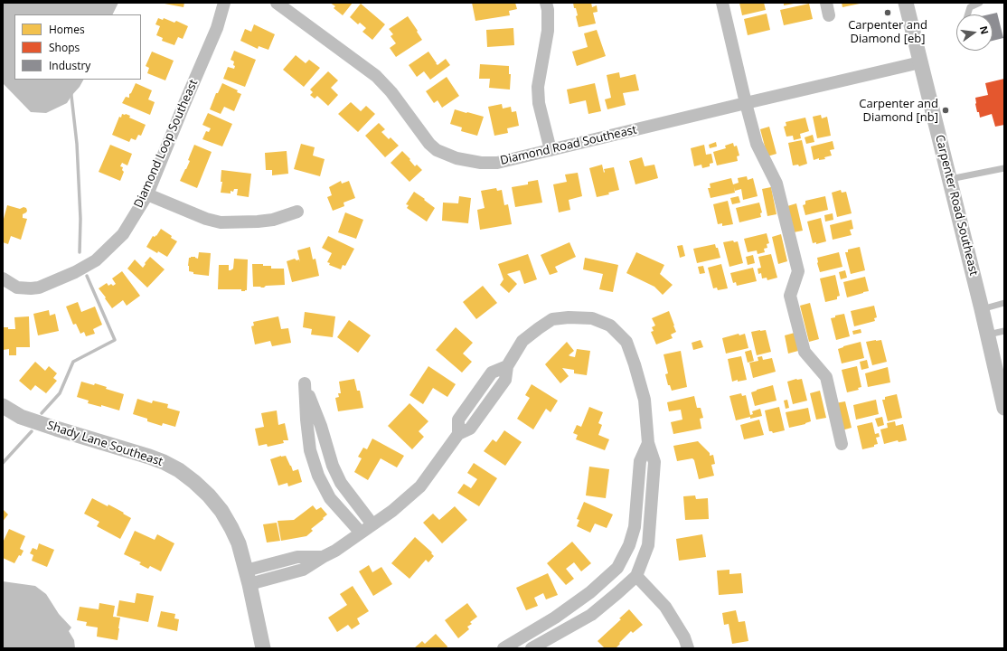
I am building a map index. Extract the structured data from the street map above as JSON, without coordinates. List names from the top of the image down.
{
  "streets": {
    "street": [
      "Diamond Loop Southeast",
      "Diamond Road Southeast",
      "Carpenter Road Southeast",
      "Shady Lane Southeast"
    ]
  },
  "crossings": [
    ["Diamond Road Southeast", "Carpenter Road Southeast"]
  ],
  "places": ["Carpenter and Diamond [eb]", "Carpenter and Diamond [nb]"],
  "legend": ["Homes", "Shops", "Industry"],
  "north": "right"
}
